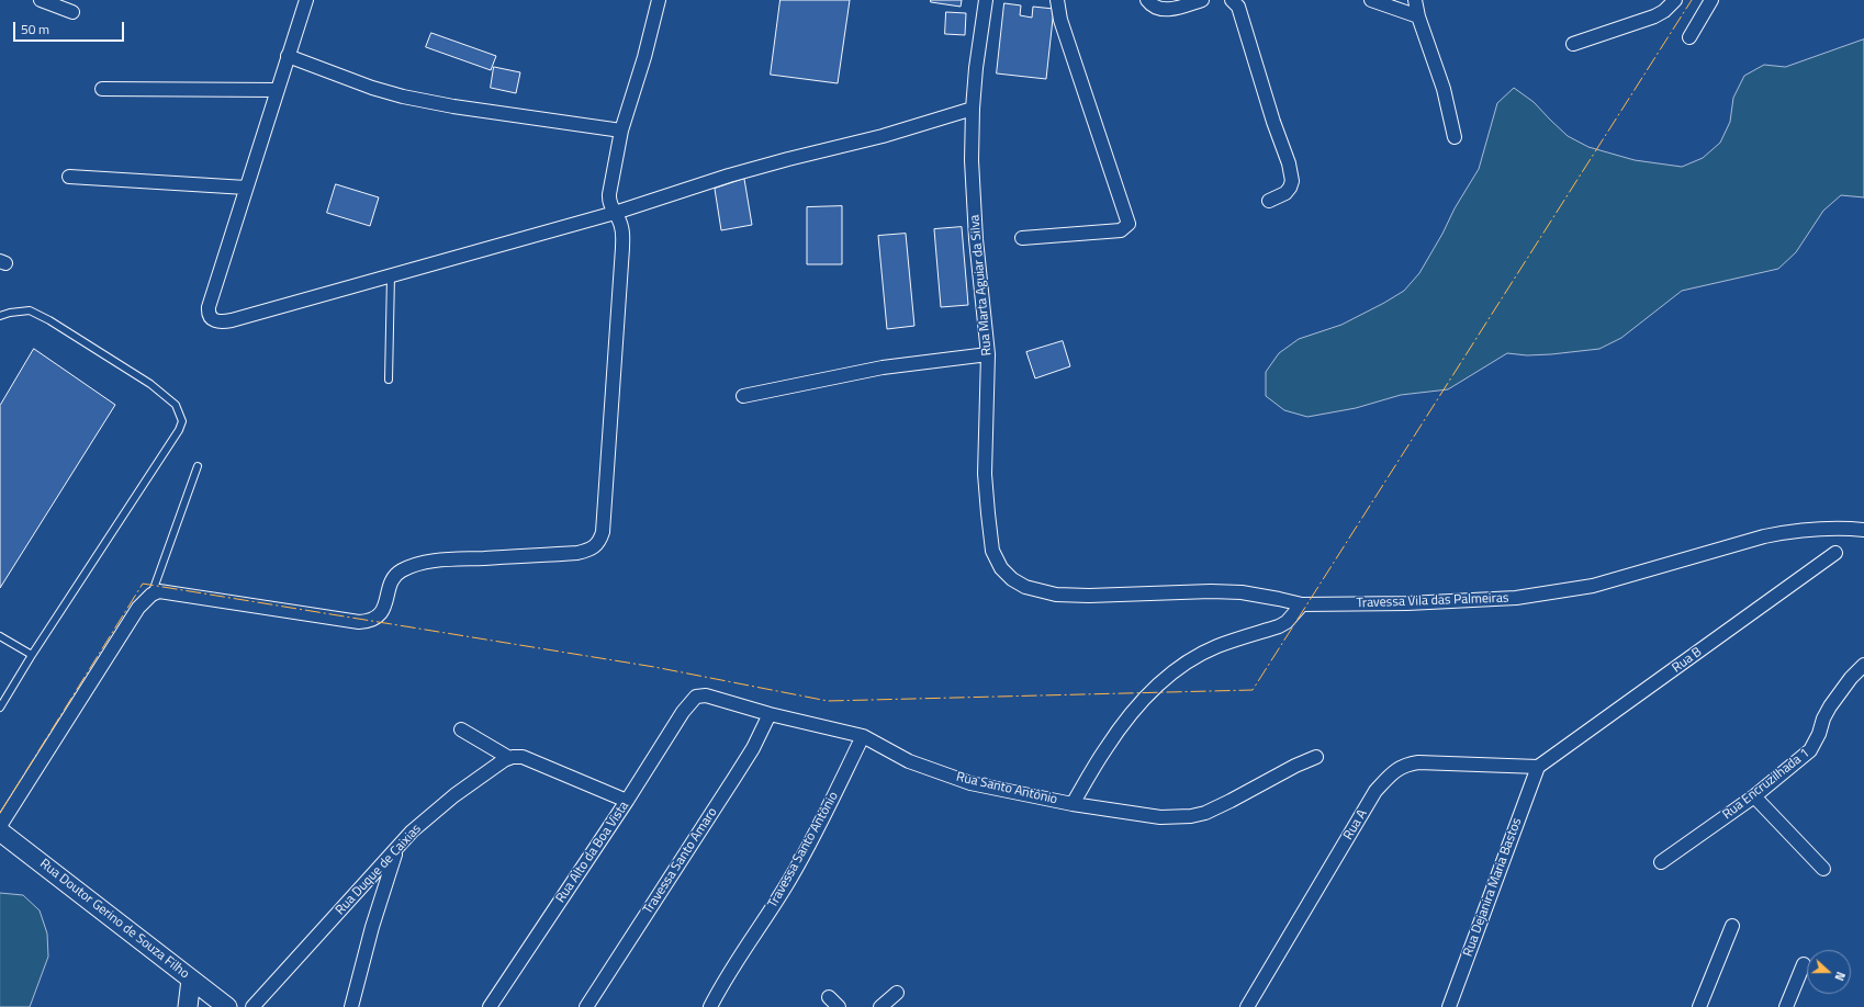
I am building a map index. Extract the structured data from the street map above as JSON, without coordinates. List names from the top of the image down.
{
  "streets": {
    "main road": ["Rua Doutor Gerino de Souza Filho"],
    "street": [
      "Rua Marta Aguiar da Silva",
      "Travessa Vila das Palmeiras",
      "Rua B",
      "Rua Encruzilhada 1",
      "Rua Santo Antônio",
      "Rua A",
      "Travessa Santo Antônio",
      "Rua Alto da Boa Vista",
      "Travessa Santo Amaro",
      "Rua Duque de Caixias",
      "Rua Dejanira Maria Bastos"
    ]
  },
  "crossings": [
    ["Rua Marta Aguiar da Silva", "Travessa Vila das Palmeiras"],
    ["Rua B", "Rua A"],
    ["Rua B", "Rua Dejanira Maria Bastos"],
    ["Rua Santo Antônio", "Travessa Santo Antônio"],
    ["Rua Santo Antônio", "Rua Alto da Boa Vista"],
    ["Rua Santo Antônio", "Travessa Santo Amaro"],
    ["Rua A", "Rua Dejanira Maria Bastos"]
  ],
  "scale_bar": "50 m",
  "north": "right"
}
